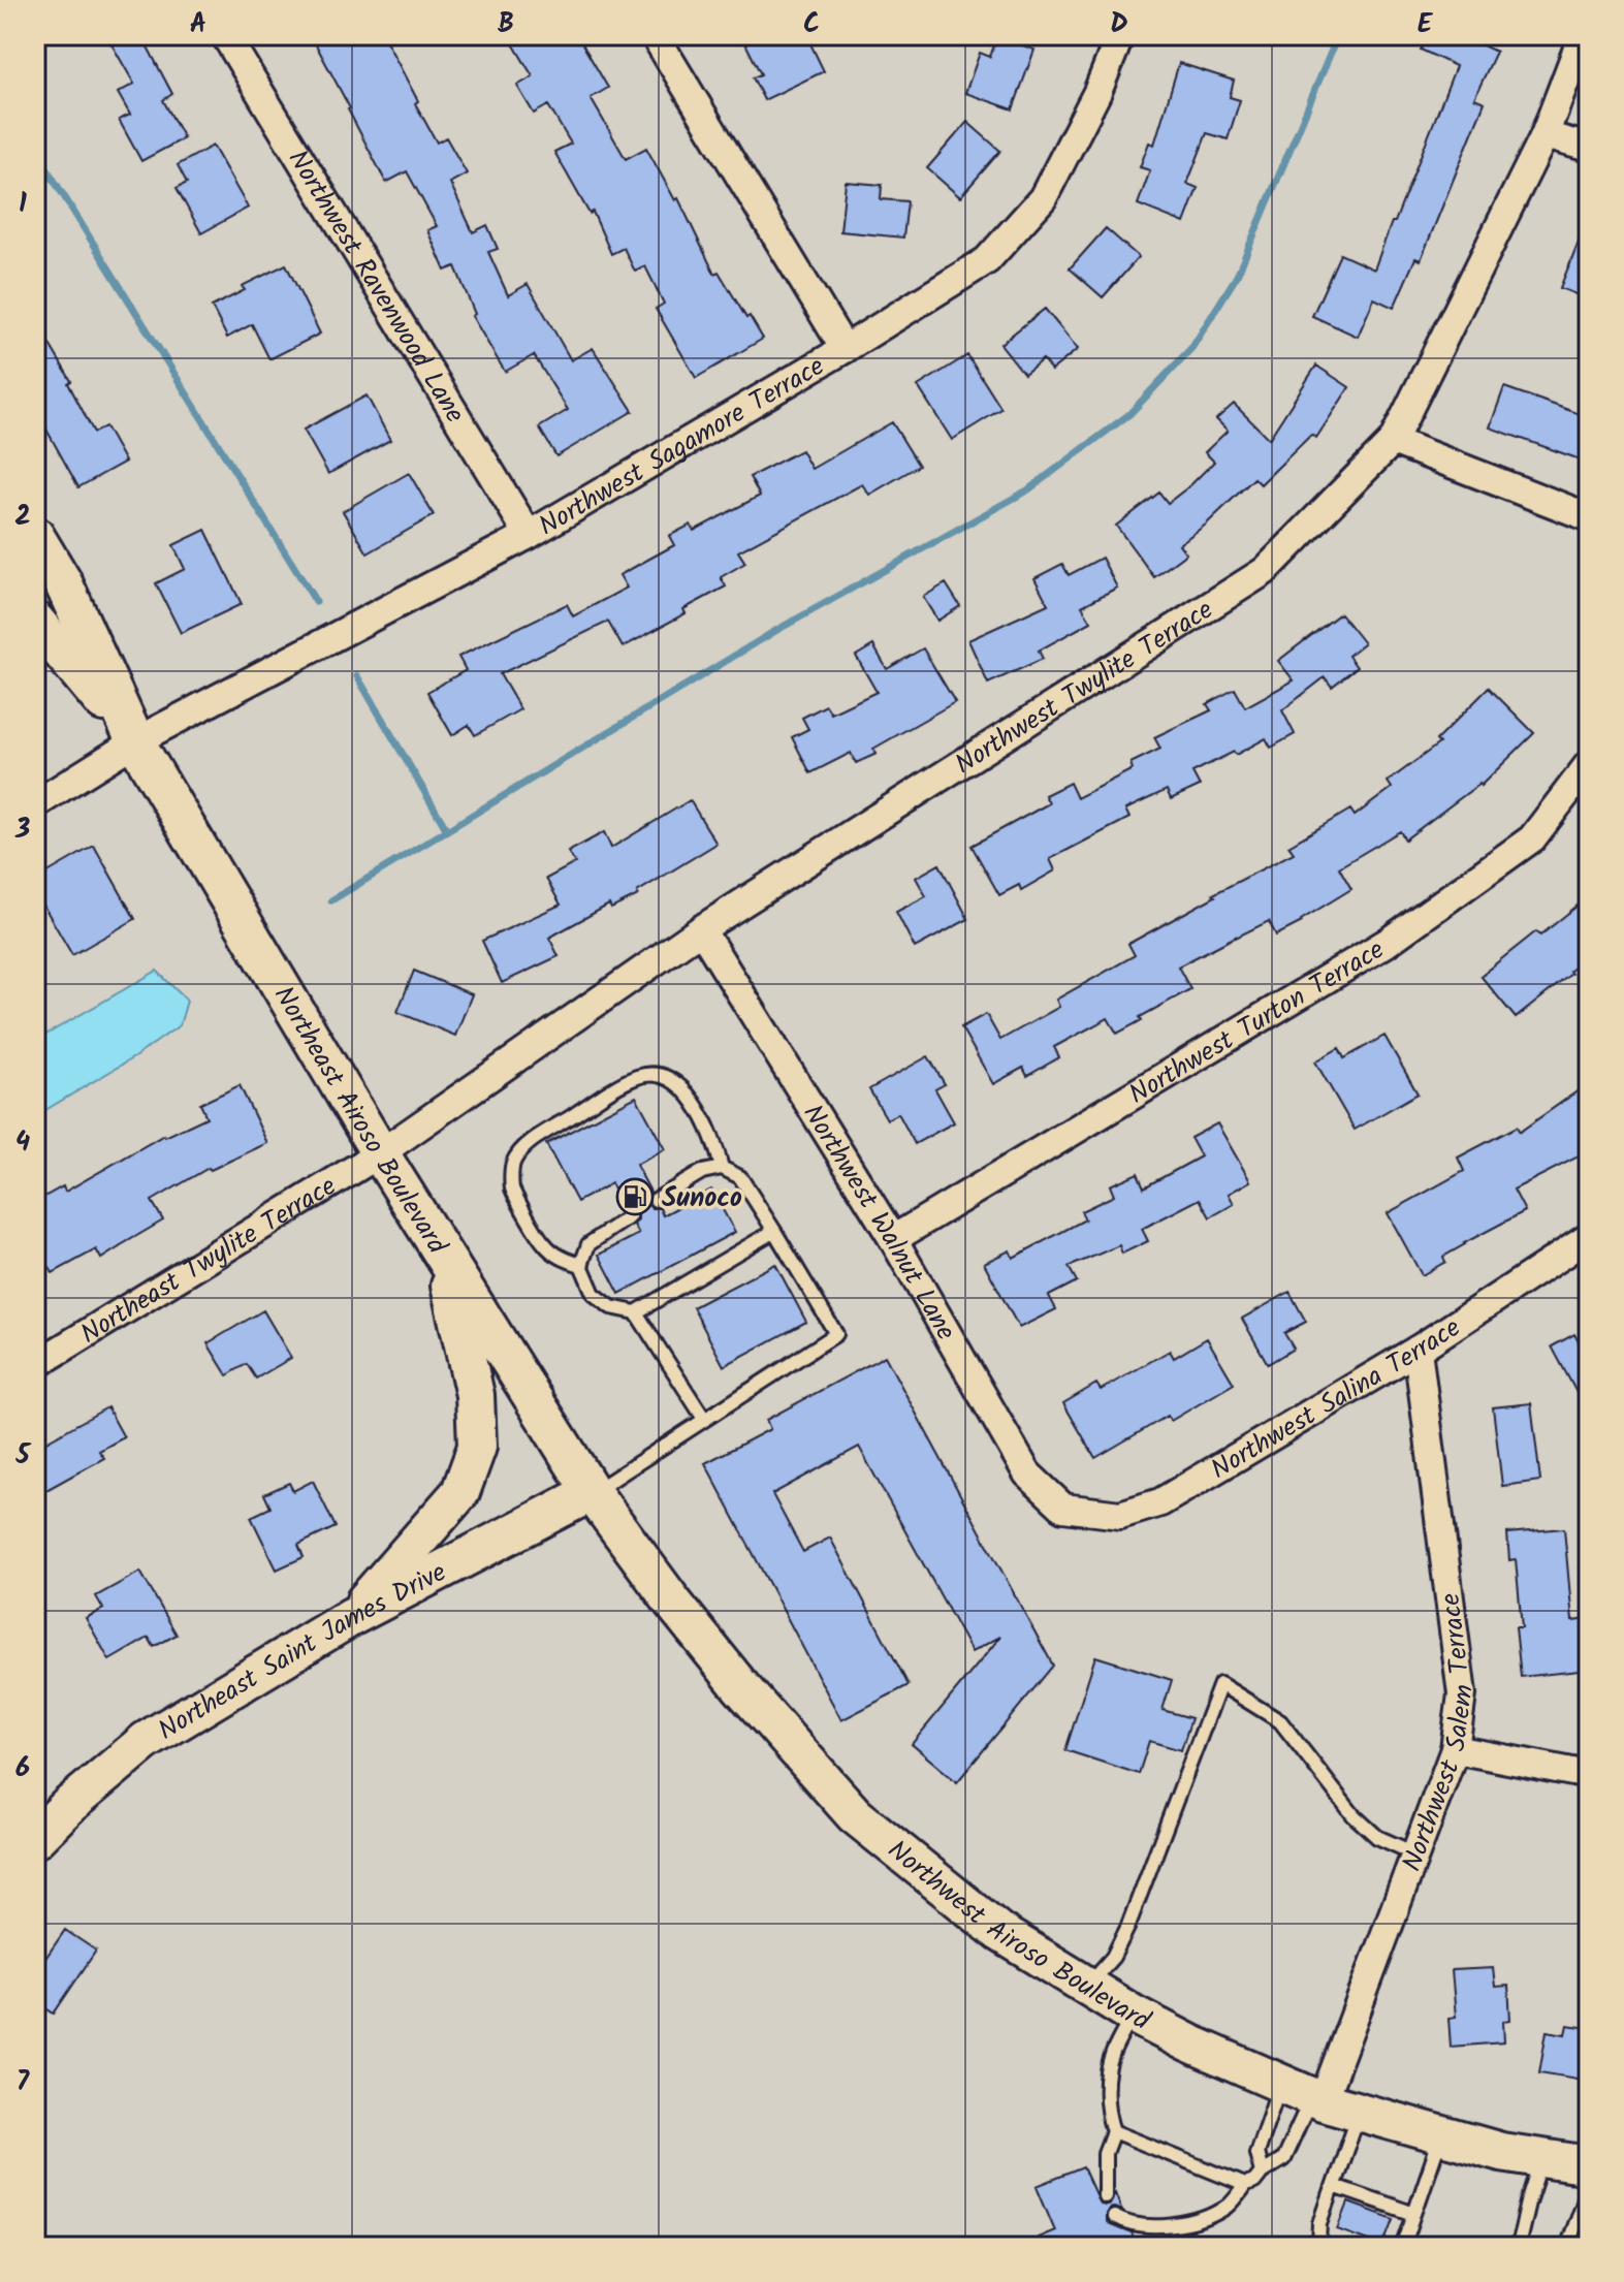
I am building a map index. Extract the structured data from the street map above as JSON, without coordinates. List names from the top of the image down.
{
  "streets": {
    "main road": ["Northeast Airoso Boulevard", "Northeast Saint James Drive", "Northwest Airoso Boulevard"],
    "street": [
      "Northwest Ravenwood Lane",
      "Northwest Sagamore Terrace",
      "Northwest Twylite Terrace",
      "Northwest Turton Terrace",
      "Northwest Walnut Lane",
      "Northeast Twylite Terrace",
      "Northwest Salina Terrace",
      "Northwest Salem Terrace"
    ]
  },
  "crossings": [
    ["Northwest Ravenwood Lane", "Northwest Sagamore Terrace"],
    ["Northwest Sagamore Terrace", "Northeast Airoso Boulevard"],
    ["Northwest Twylite Terrace", "Northeast Airoso Boulevard"],
    ["Northwest Twylite Terrace", "Northwest Walnut Lane"],
    ["Northwest Twylite Terrace", "Northeast Twylite Terrace"],
    ["Northwest Turton Terrace", "Northwest Walnut Lane"],
    ["Northeast Airoso Boulevard", "Northeast Twylite Terrace"],
    ["Northeast Airoso Boulevard", "Northeast Saint James Drive"],
    ["Northeast Airoso Boulevard", "Northwest Airoso Boulevard"],
    ["Northwest Walnut Lane", "Northwest Salina Terrace"],
    ["Northwest Salina Terrace", "Northwest Salem Terrace"],
    ["Northeast Saint James Drive", "Northwest Airoso Boulevard"],
    ["Northwest Salem Terrace", "Northwest Airoso Boulevard"]
  ],
  "places": {
    "fuel station": ["Sunoco"]
  },
  "grid": {
    "columns": [
      "A",
      "B",
      "C",
      "D",
      "E"
    ],
    "rows": [
      "1",
      "2",
      "3",
      "4",
      "5",
      "6",
      "7"
    ]
  }
}
